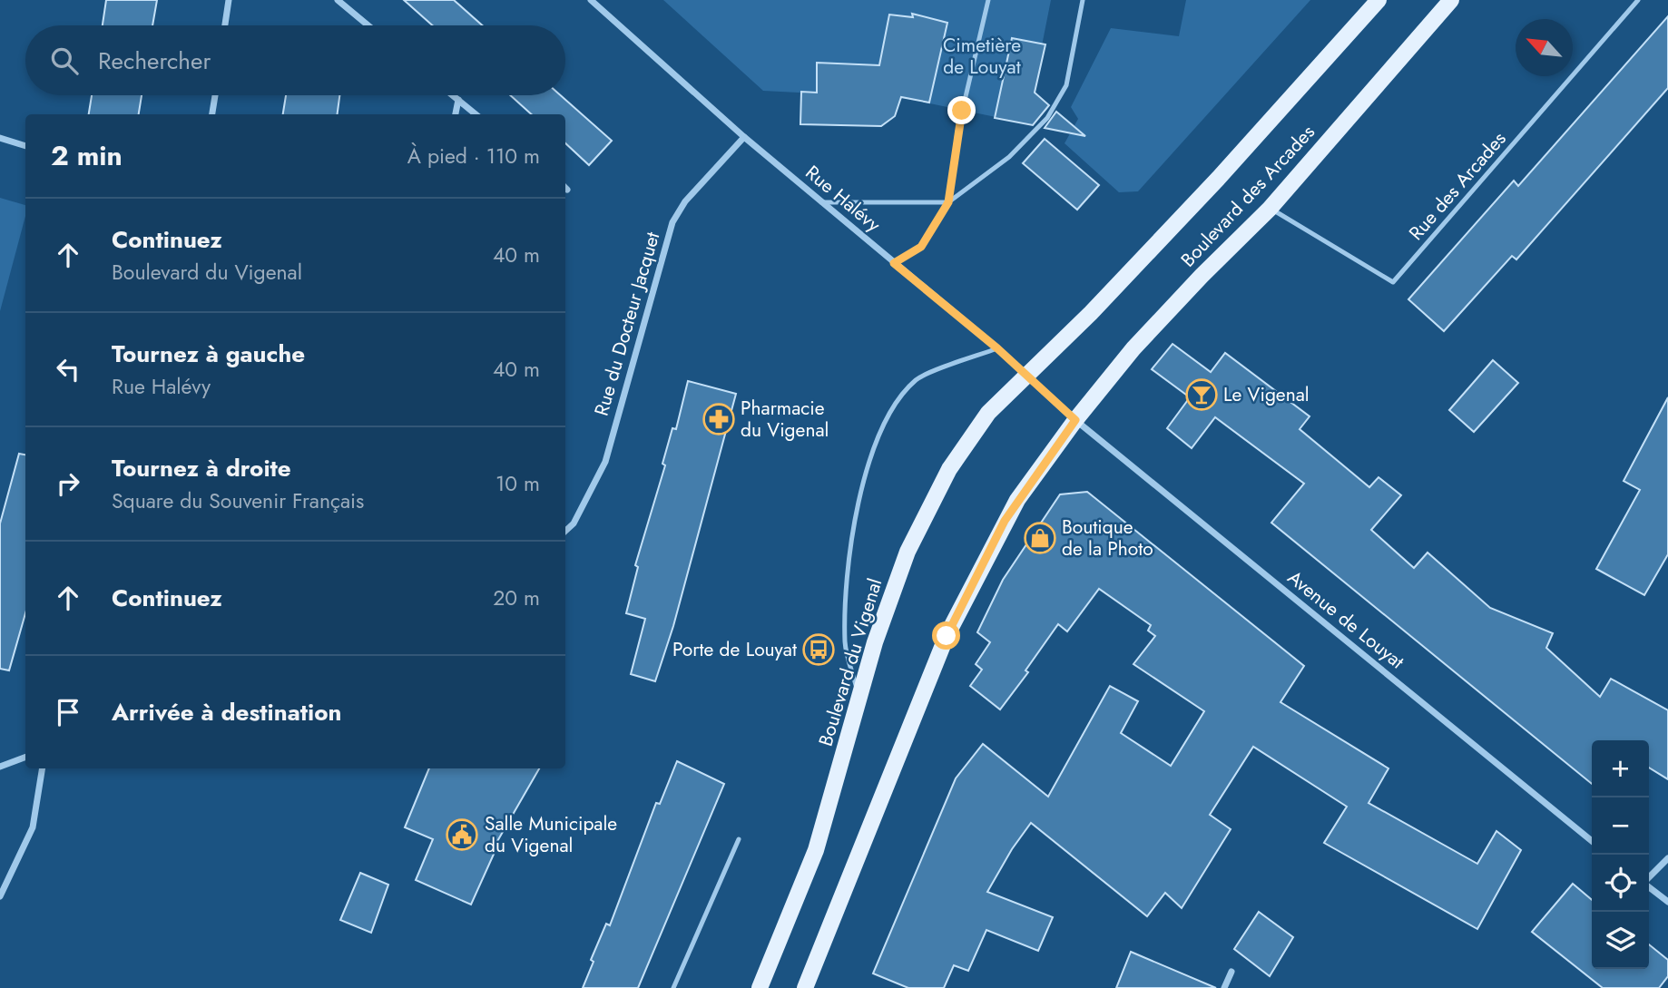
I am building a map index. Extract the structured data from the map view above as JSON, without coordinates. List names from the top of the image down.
{
  "streets": {
    "main road": ["Boulevard des Arcades", "Boulevard du Vigenal"],
    "street": ["Rue Halévy", "Rue du Docteur Jacquet", "Avenue de Louyat"],
    "lane": ["Rue des Arcades"]
  },
  "crossings": [
    ["Rue des Arcades", "Boulevard des Arcades"],
    ["Boulevard des Arcades", "Rue Halévy"],
    ["Boulevard des Arcades", "Avenue de Louyat"],
    ["Boulevard des Arcades", "Boulevard du Vigenal"],
    ["Rue Halévy", "Rue du Docteur Jacquet"],
    ["Rue Halévy", "Avenue de Louyat"],
    ["Rue Halévy", "Boulevard du Vigenal"]
  ],
  "parks": ["Cimetière de Louyat"],
  "places": {
    "bar": ["Le Vigenal"],
    "pharmacy": ["Pharmacie du Vigenal"],
    "shop": ["Boutique de la Photo"],
    "bus stop": ["Porte de Louyat"],
    "public building": ["Salle Municipale du Vigenal"]
  },
  "north": "top left",
  "page": {
    "search": "Rechercher",
    "heading": ["2 min", "À pied · 110 m"],
    "list": [
      ["Continuez", "Boulevard du Vigenal", "40 m"],
      ["Tournez à gauche", "Rue Halévy", "40 m"],
      ["Tournez à droite", "Square du Souvenir Français", "10 m"],
      ["Continuez", "20 m"],
      "Arrivée à destination"
    ],
    "map_buttons": ["+", "−"]
  }
}
